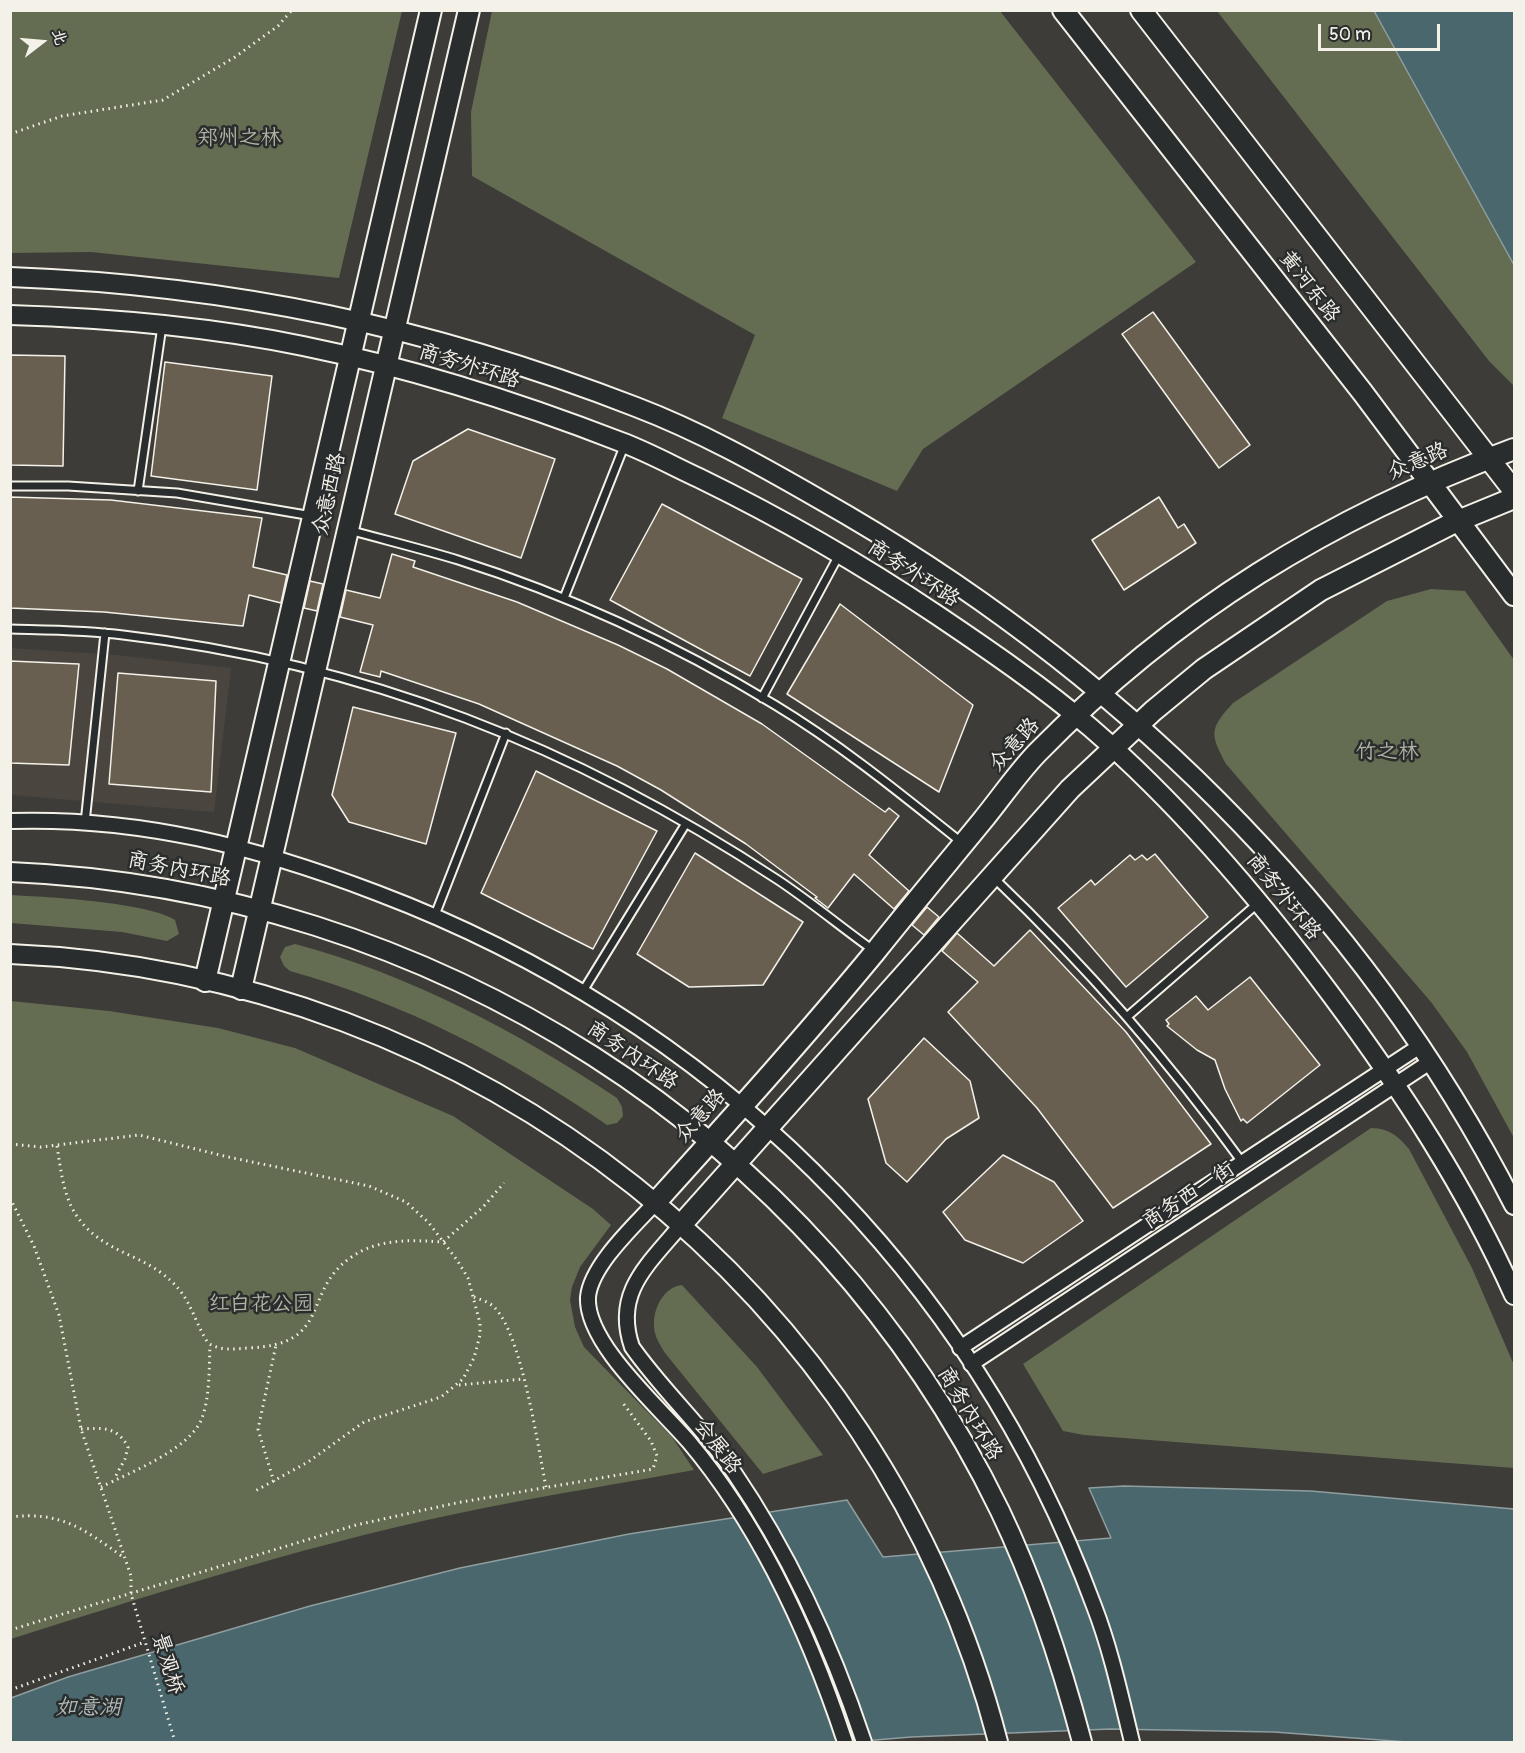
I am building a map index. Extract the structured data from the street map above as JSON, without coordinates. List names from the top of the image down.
{
  "streets": {
    "main road": ["黄河东路", "众意路", "众意西路"],
    "street": [
      "商务外环路",
      "商务内环路",
      "商务西一街",
      "会展路"
    ],
    "path": ["景观桥"]
  },
  "crossings": [
    ["黄河东路", "众意路"],
    ["商务外环路", "众意路"],
    ["商务外环路", "众意西路"],
    ["商务外环路", "商务西一街"],
    ["众意路", "商务内环路"],
    ["众意路", "会展路"],
    ["众意西路", "商务内环路"]
  ],
  "water": ["如意湖"],
  "parks": ["郑州之林", "竹之林", "红白花公园"],
  "scale_bar": "50 m",
  "north": "right"
}
